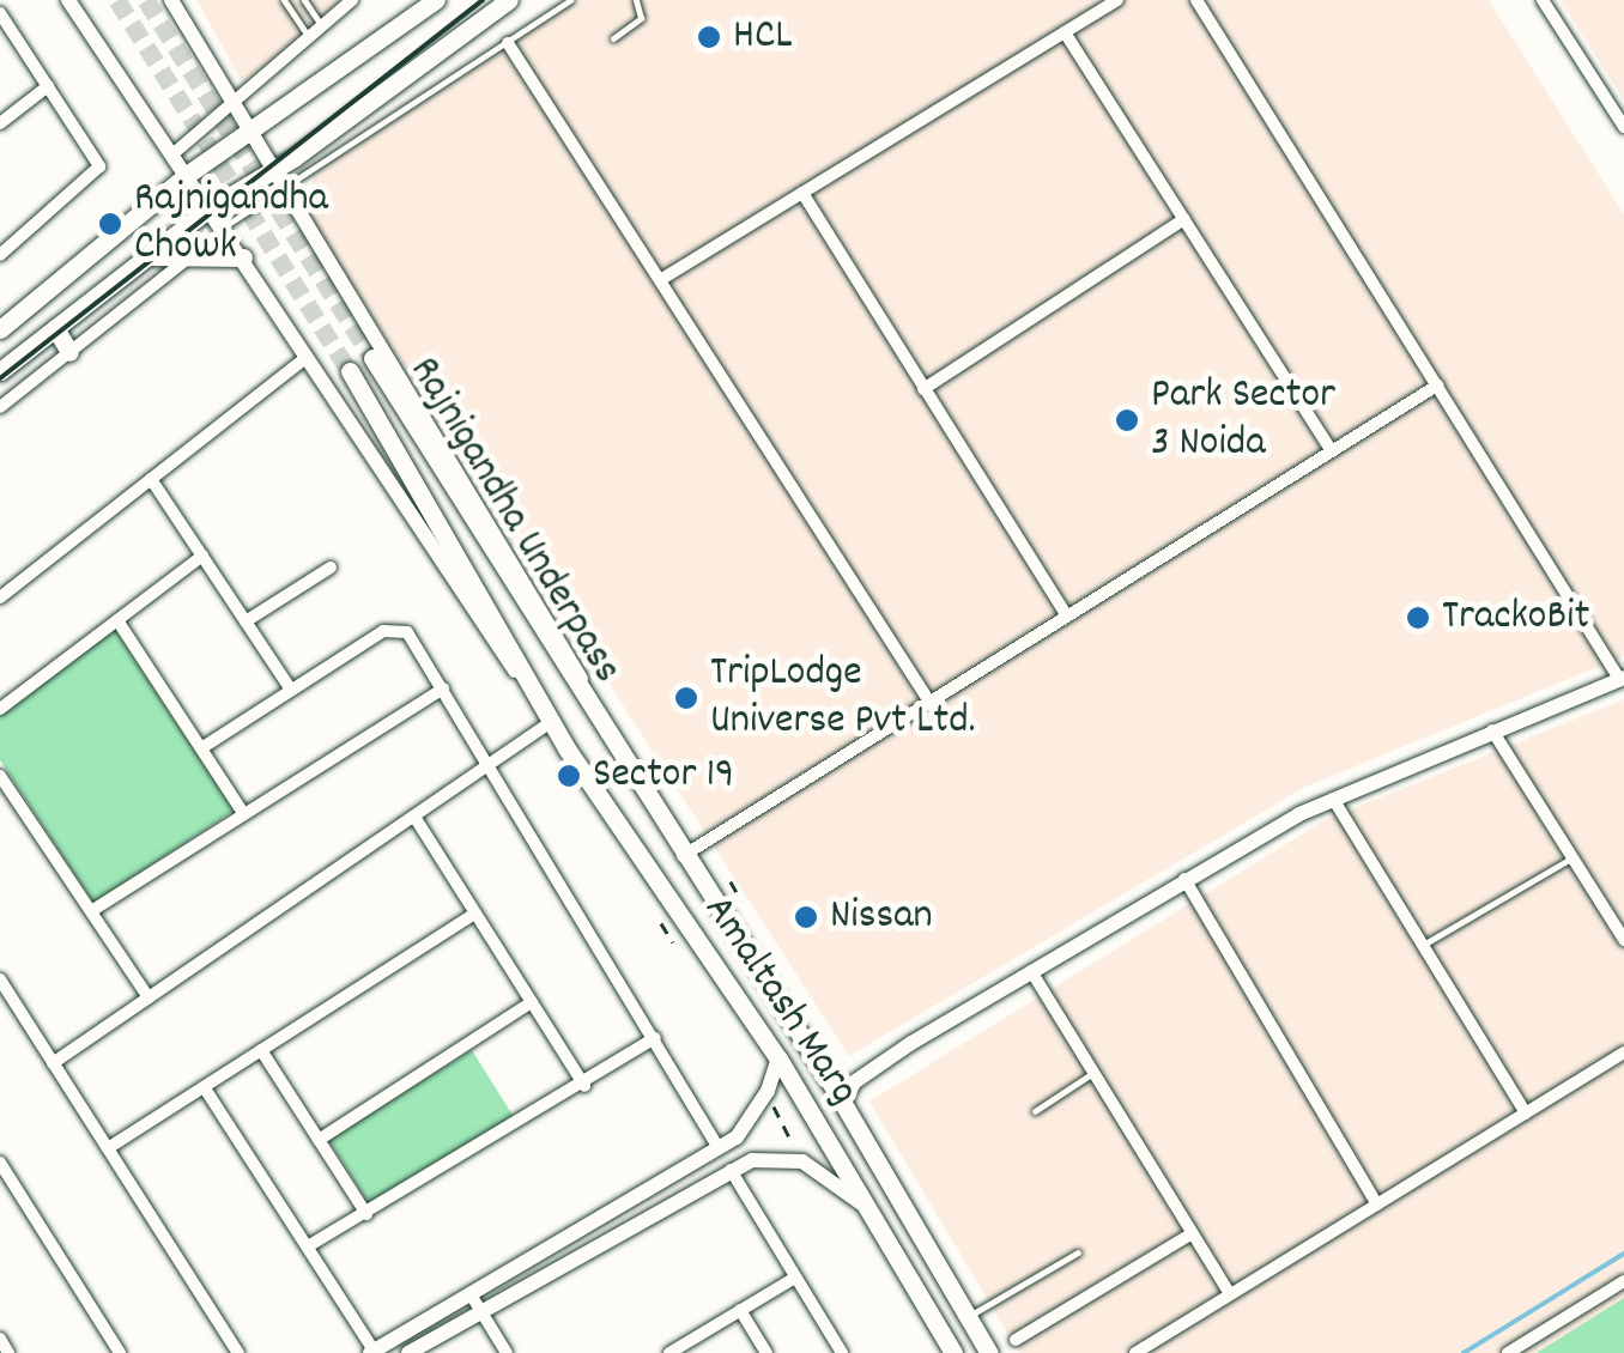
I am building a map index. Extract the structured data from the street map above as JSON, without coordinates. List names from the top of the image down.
{
  "streets": {
    "main road": ["Rajnigandha Underpass", "Amaltash Marg"]
  },
  "crossings": [
    ["Rajnigandha Underpass", "Amaltash Marg"]
  ],
  "places": [
    "HCL",
    "Rajnigandha Chowk",
    "Park Sector 3 Noida",
    "TrackoBit",
    "TripLodge Universe Pvt Ltd.",
    "Sector 19",
    "Nissan"
  ]
}
